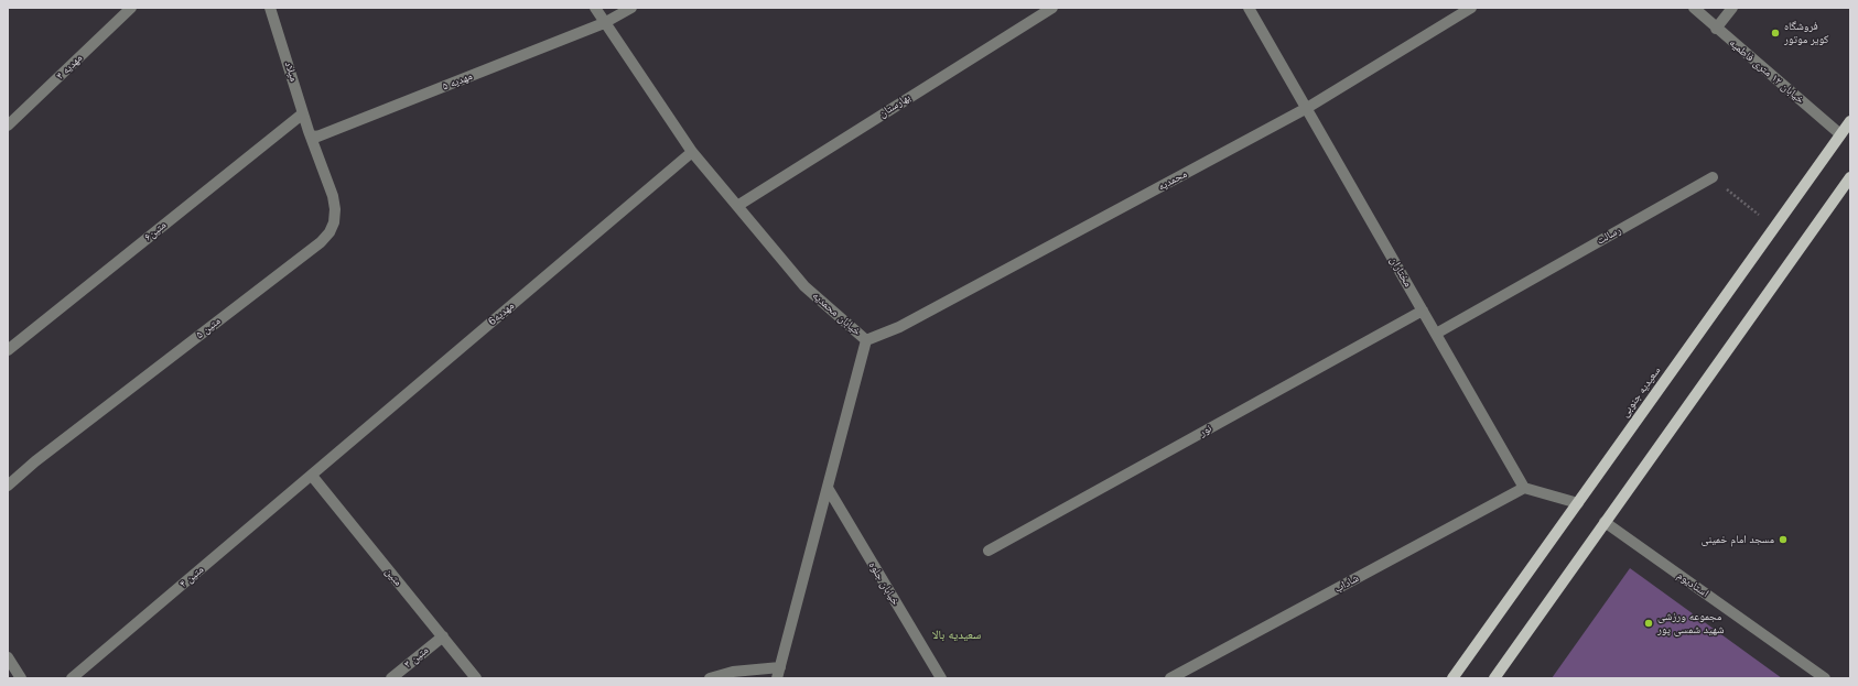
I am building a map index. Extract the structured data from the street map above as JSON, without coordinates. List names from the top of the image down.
{
  "streets": {
    "main road": ["سعیدیه جنوبی"],
    "street": [
      "مهدیه ۴",
      "میلاد",
      "خیابان ۱۲ متری فاطمیه",
      "مهدیه ۵",
      "بهارستان",
      "محمدیه",
      "متین۶",
      "رسالت",
      "مختاران",
      "مهدیه6",
      "خیابان محمدیه",
      "متین ۵",
      "نور",
      "متین ۴",
      "متین",
      "خیابان جلوه",
      "شاداب",
      "استادیوم",
      "متین ۳"
    ]
  },
  "crossings": [
    ["میلاد", "مهدیه ۵"],
    ["میلاد", "متین۶"],
    ["میلاد", "متین ۵"],
    ["خیابان ۱۲ متری فاطمیه", "سعیدیه جنوبی"],
    ["مهدیه ۵", "خیابان محمدیه"],
    ["مهدیه ۵", "متین ۵"],
    ["بهارستان", "خیابان محمدیه"],
    ["محمدیه", "مختاران"],
    ["محمدیه", "خیابان محمدیه"],
    ["رسالت", "مختاران"],
    ["مختاران", "نور"],
    ["مختاران", "شاداب"],
    ["مهدیه6", "خیابان محمدیه"],
    ["مهدیه6", "متین ۴"],
    ["مهدیه6", "متین"],
    ["خیابان محمدیه", "خیابان جلوه"],
    ["متین ۴", "متین"],
    ["متین", "متین ۳"]
  ],
  "districts": ["سعيدیه بالا"],
  "places": ["فروشگاه کویر موتور", "مسجد امام خمینی", "مجموعه ورزشی شهید شمسی پور"]
}
